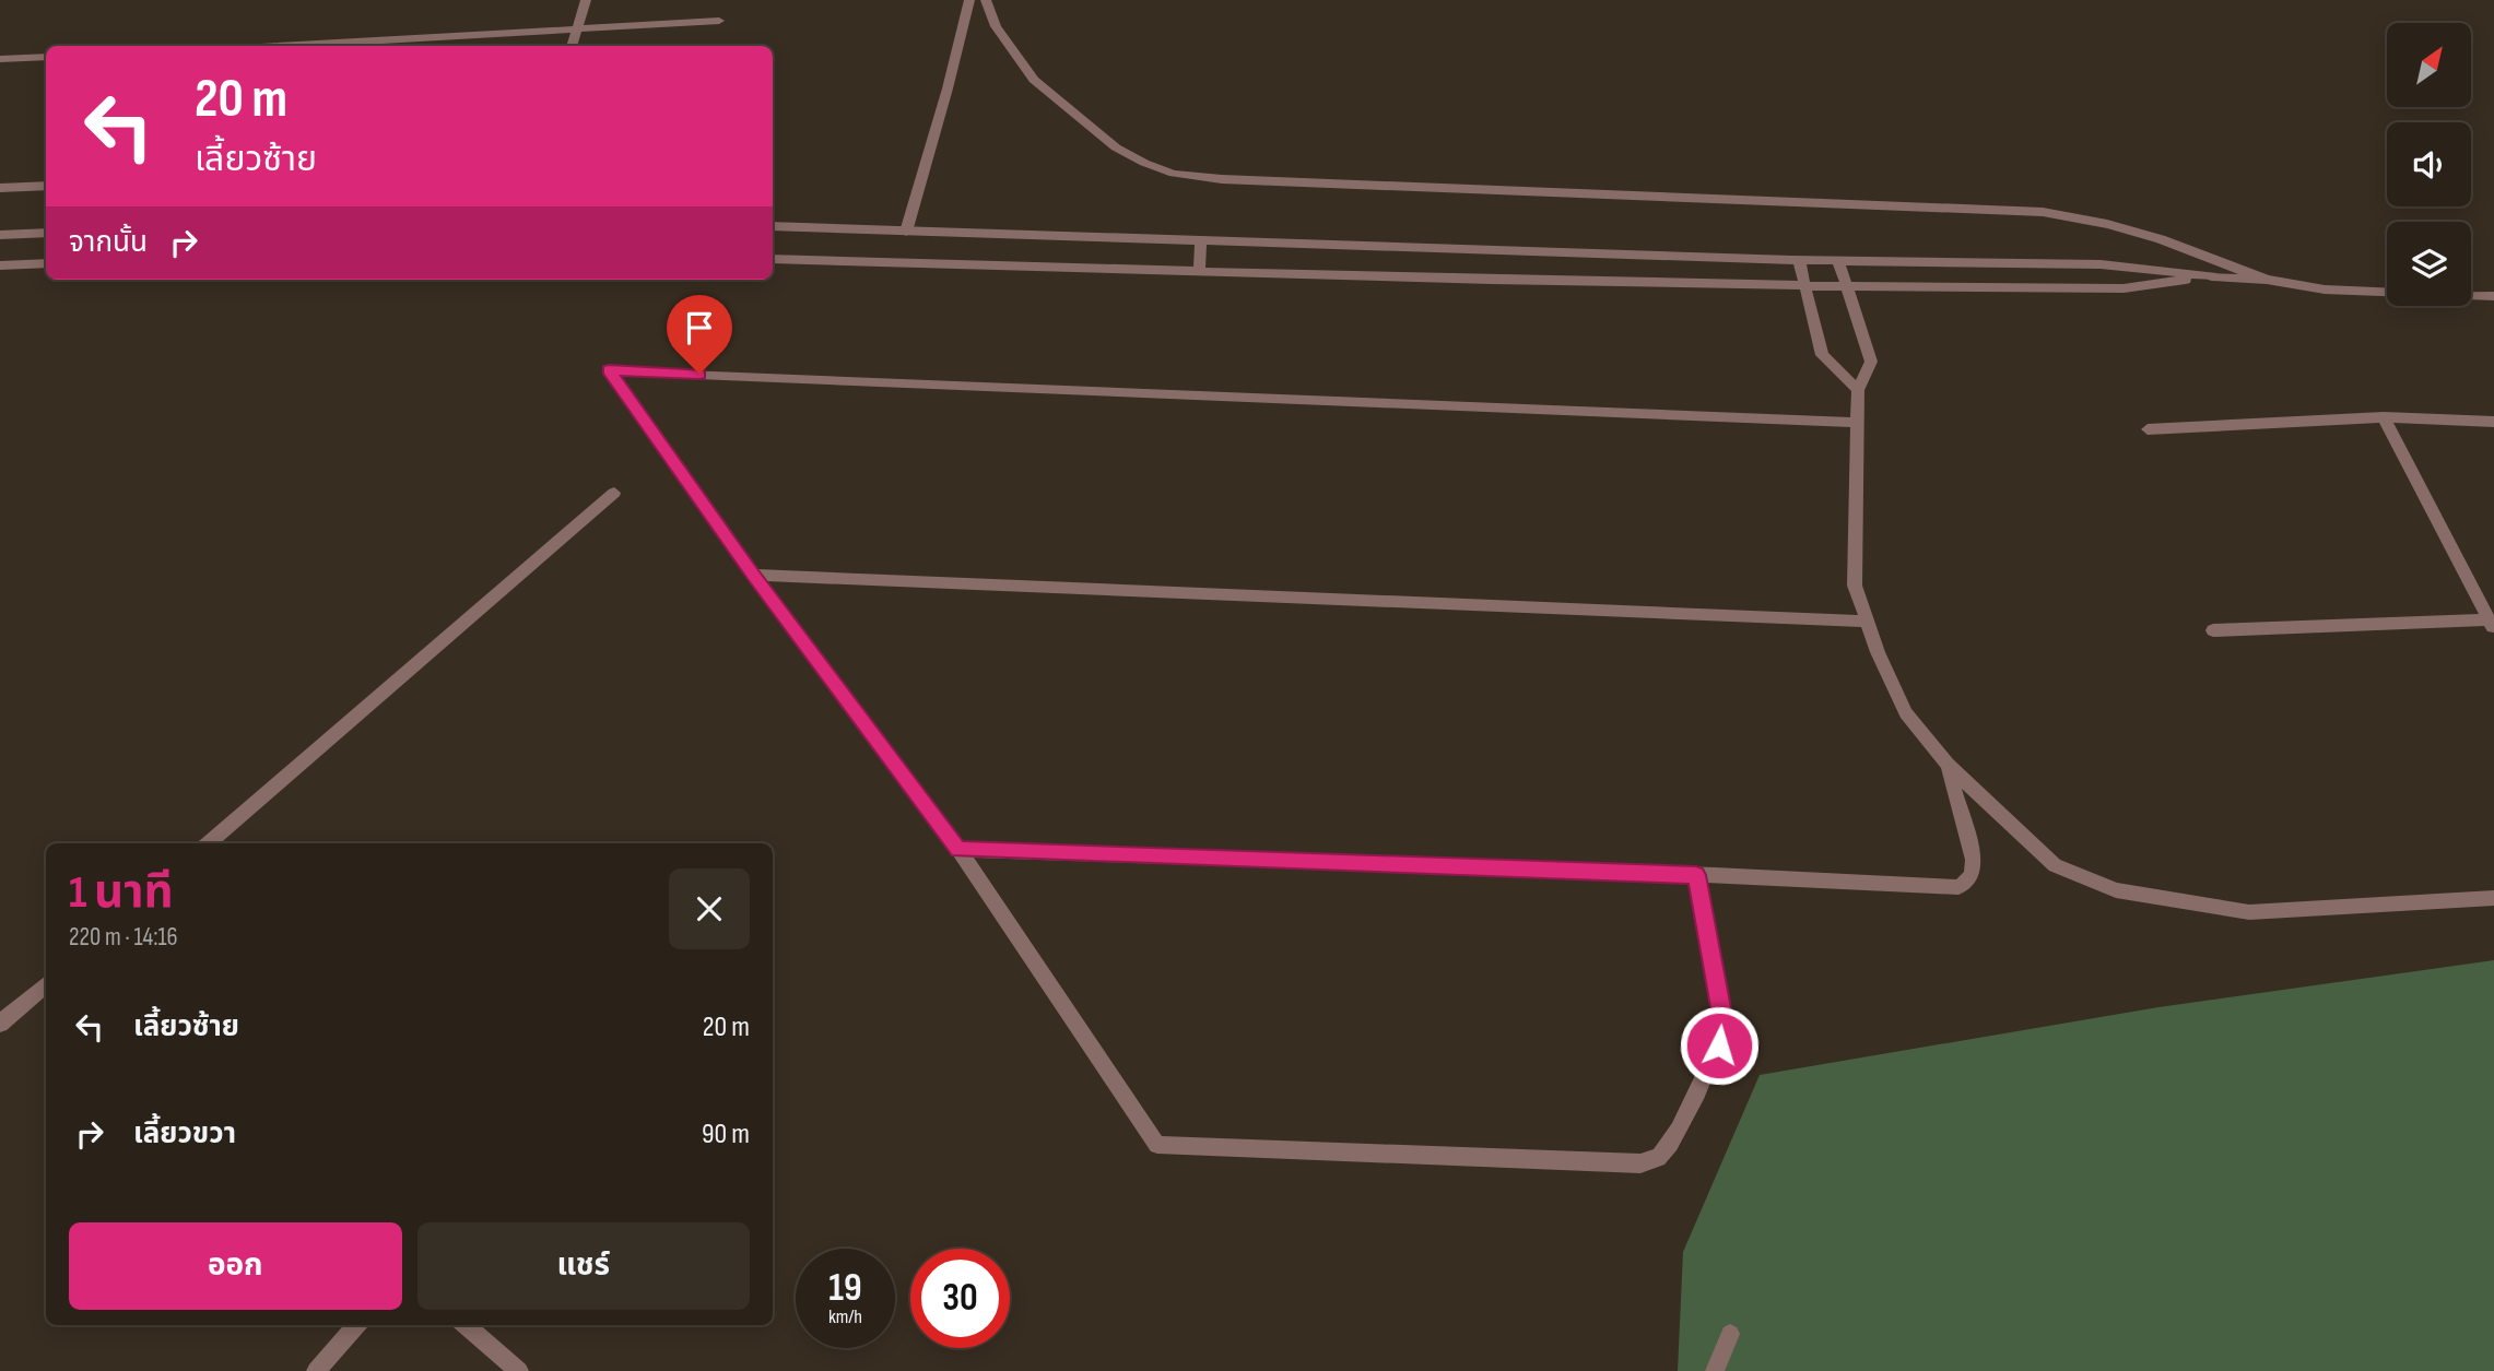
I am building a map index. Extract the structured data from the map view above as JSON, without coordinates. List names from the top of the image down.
{
  "north": "top right",
  "page": {
    "turn": ["20 m", "เลี้ยวซ้าย"],
    "then": "จากนั้น",
    "heading": ["1 นาที", "220 m · 14:16"],
    "list": [
      {
        "name": "เลี้ยวซ้าย",
        "value": "20 m"
      },
      {
        "name": "เลี้ยวขวา",
        "value": "90 m"
      }
    ],
    "buttons": ["ออก", "แชร์"],
    "speed": "19 km/h",
    "limit": "30"
  }
}
